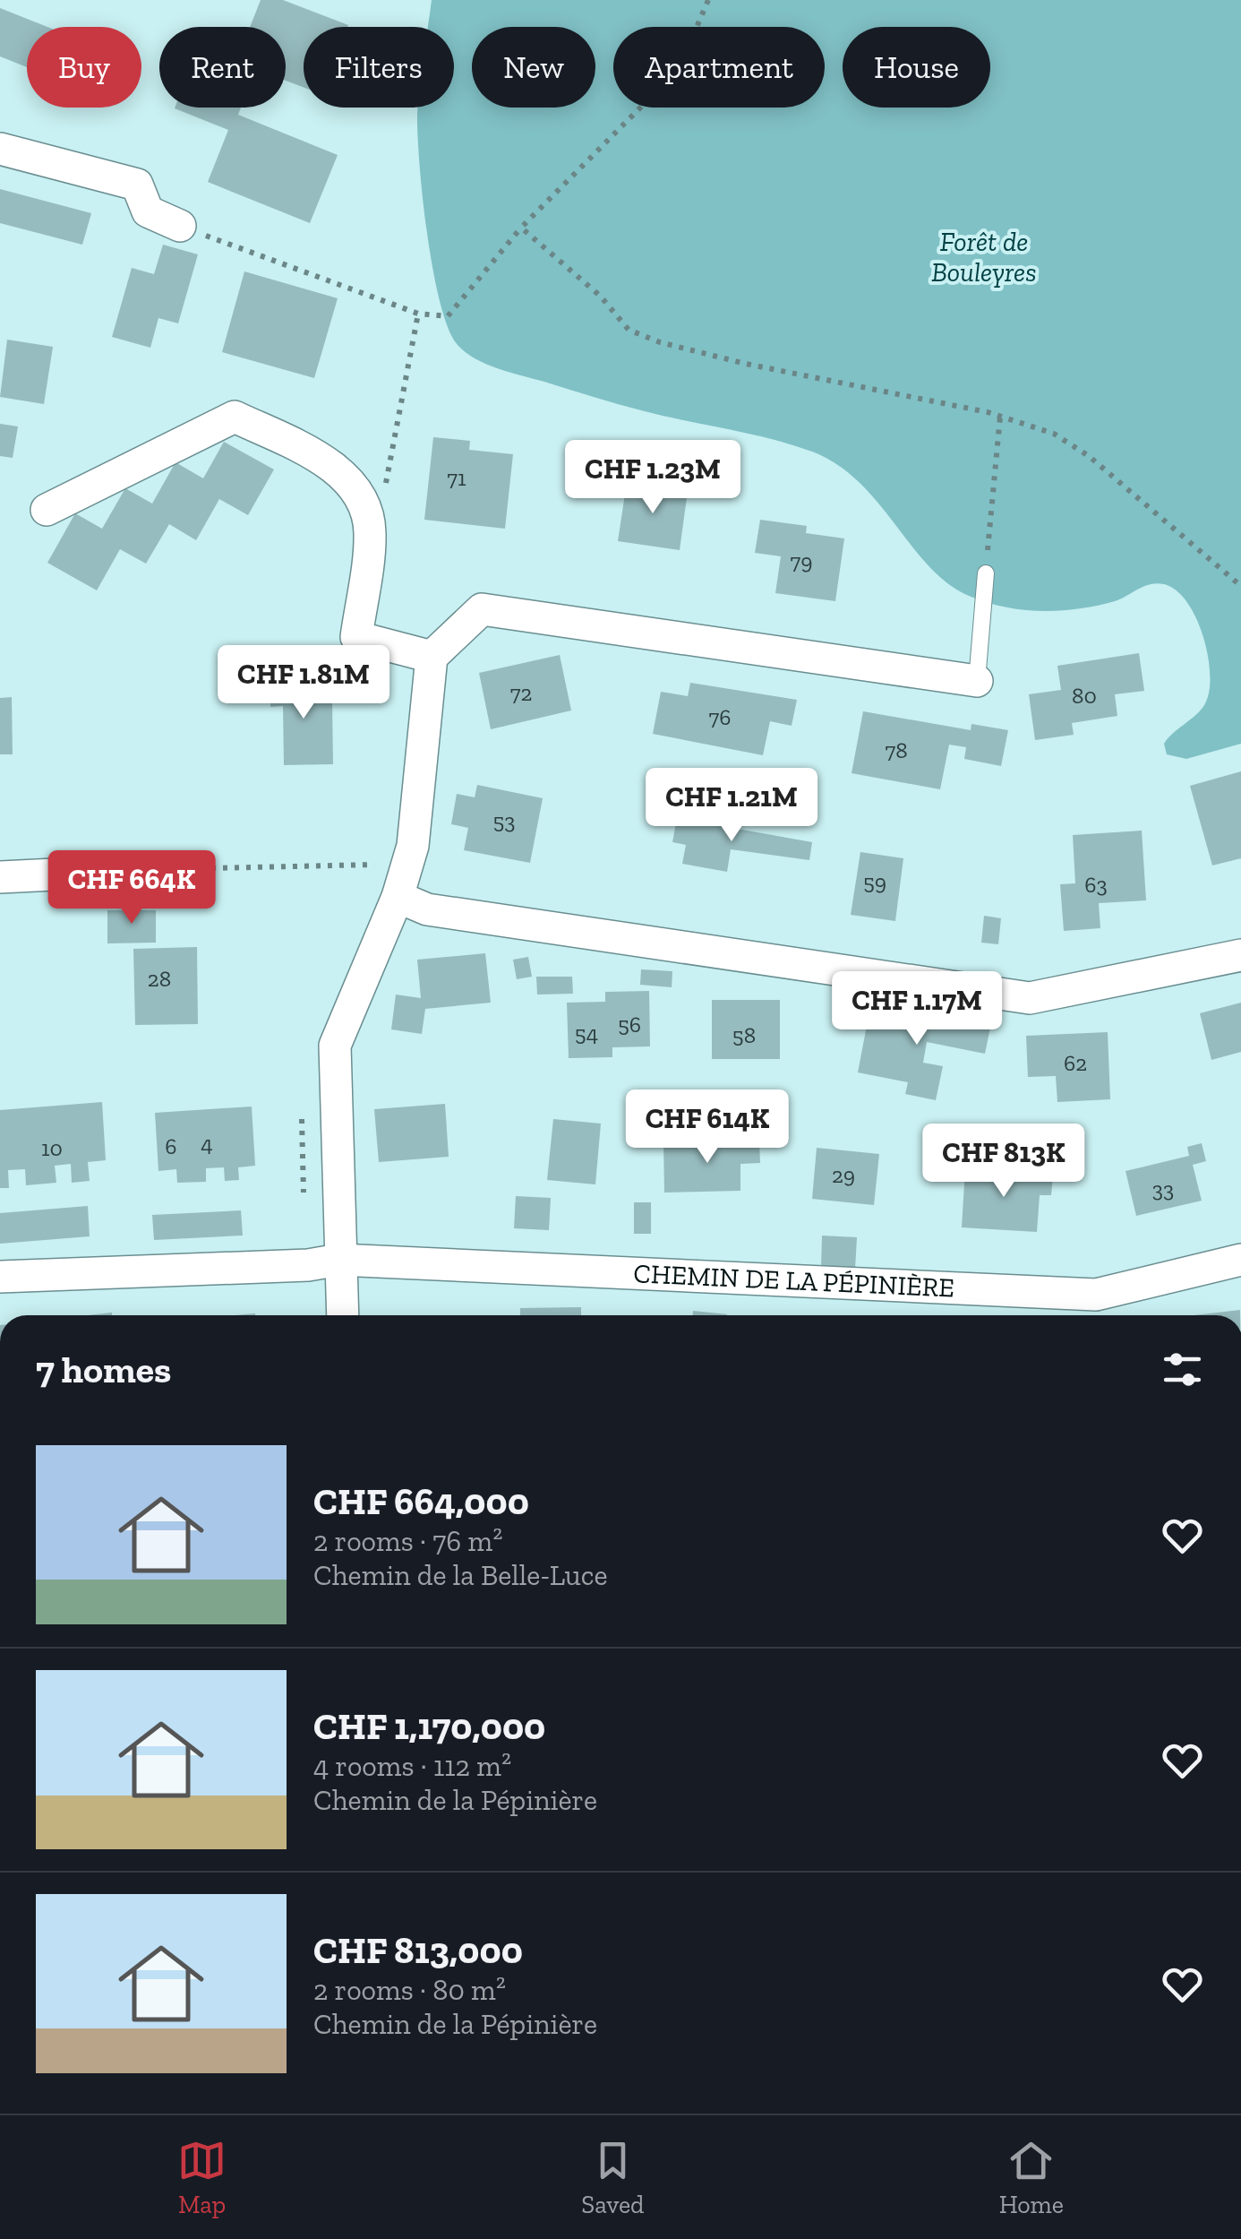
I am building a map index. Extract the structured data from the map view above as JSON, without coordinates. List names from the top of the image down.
{
  "streets": {
    "street": ["CHEMIN DE LA PÉPINIÈRE"]
  },
  "parks": ["Forêt de Bouleyres"],
  "house_numbers": [
    "71",
    "79",
    "72",
    "80",
    "76",
    "78",
    "53",
    "59",
    "63",
    "28",
    "56",
    "54",
    "58",
    "62",
    "4",
    "6",
    "10",
    "29",
    "33"
  ],
  "page": {
    "chip": [
      "Buy",
      "Rent",
      "Filters",
      "New",
      "Apartment",
      "House"
    ],
    "price": [
      "CHF 1.23M",
      "CHF 1.81M",
      "CHF 1.21M",
      "CHF 664K",
      "CHF 1.17M",
      "CHF 614K",
      "CHF 813K"
    ],
    "heading": "7 homes",
    "list": [
      {
        "name": "CHF 664,000",
        "note": "2 rooms · 76 m² · Chemin de la Belle-Luce"
      },
      {
        "name": "CHF 1,170,000",
        "note": "4 rooms · 112 m² · Chemin de la Pépinière"
      },
      {
        "name": "CHF 813,000",
        "note": "2 rooms · 80 m² · Chemin de la Pépinière"
      }
    ],
    "tabs": ["Map", "Saved", "Home"]
  }
}
